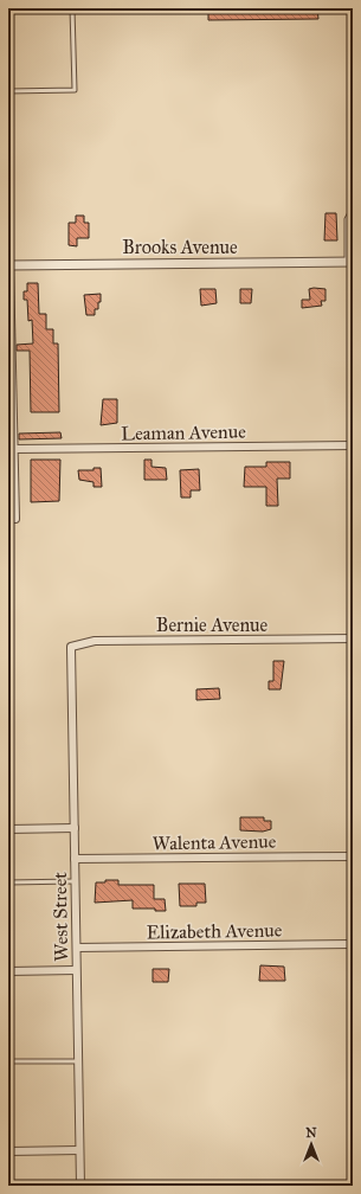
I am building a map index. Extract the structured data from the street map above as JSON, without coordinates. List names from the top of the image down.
{
  "streets": {
    "street": [
      "Brooks Avenue",
      "Leaman Avenue",
      "Bernie Avenue",
      "Walenta Avenue",
      "West Street",
      "Elizabeth Avenue"
    ]
  },
  "crossings": [
    ["Bernie Avenue", "West Street"],
    ["Walenta Avenue", "West Street"],
    ["West Street", "Elizabeth Avenue"]
  ],
  "north": "top"
}
